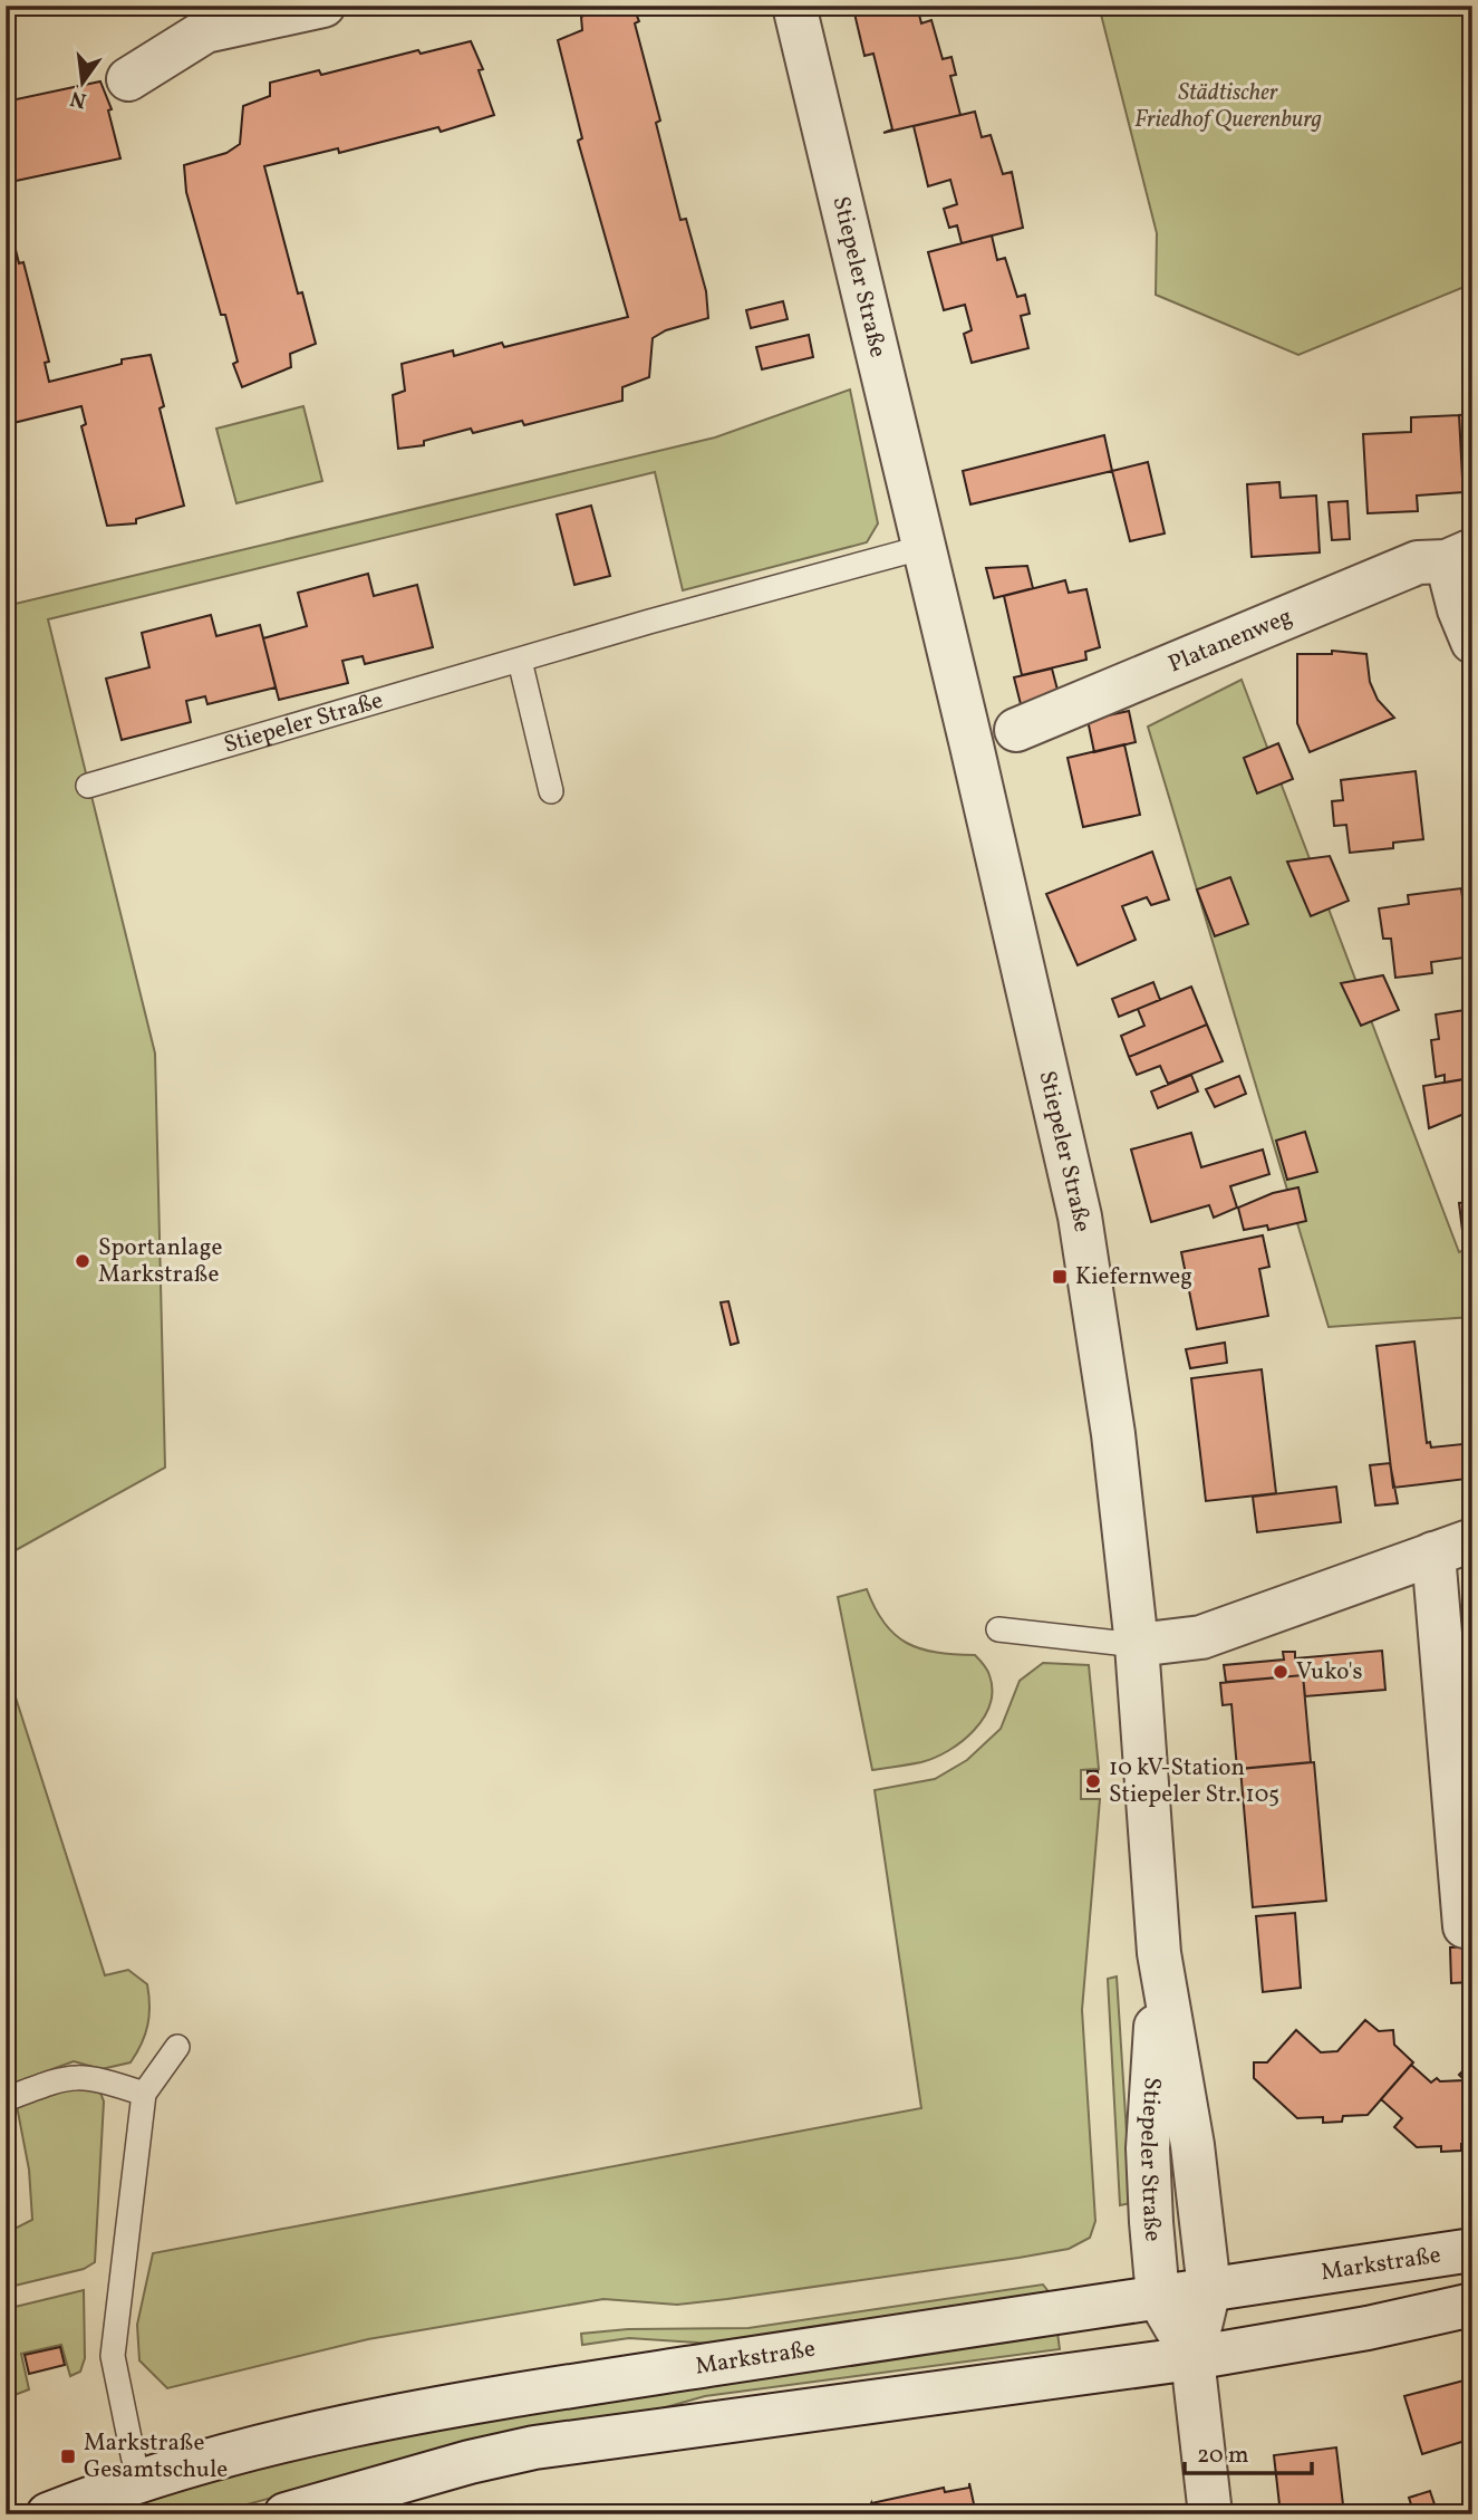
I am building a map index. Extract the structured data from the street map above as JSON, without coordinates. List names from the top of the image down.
{
  "streets": {
    "street": ["Stiepeler Straße", "Platanenweg", "Markstraße"]
  },
  "crossings": [
    ["Stiepeler Straße", "Markstraße"]
  ],
  "parks": ["Städtischer Friedhof Querenburg"],
  "places": {
    "other": ["Sportanlage Markstraße", "Vuko's", "10 kV-Station Stiepeler Str. 105"],
    "transit": ["Kiefernweg", "Markstraße Gesamtschule"]
  },
  "scale_bar": "20 m",
  "north": "bottom"
}
